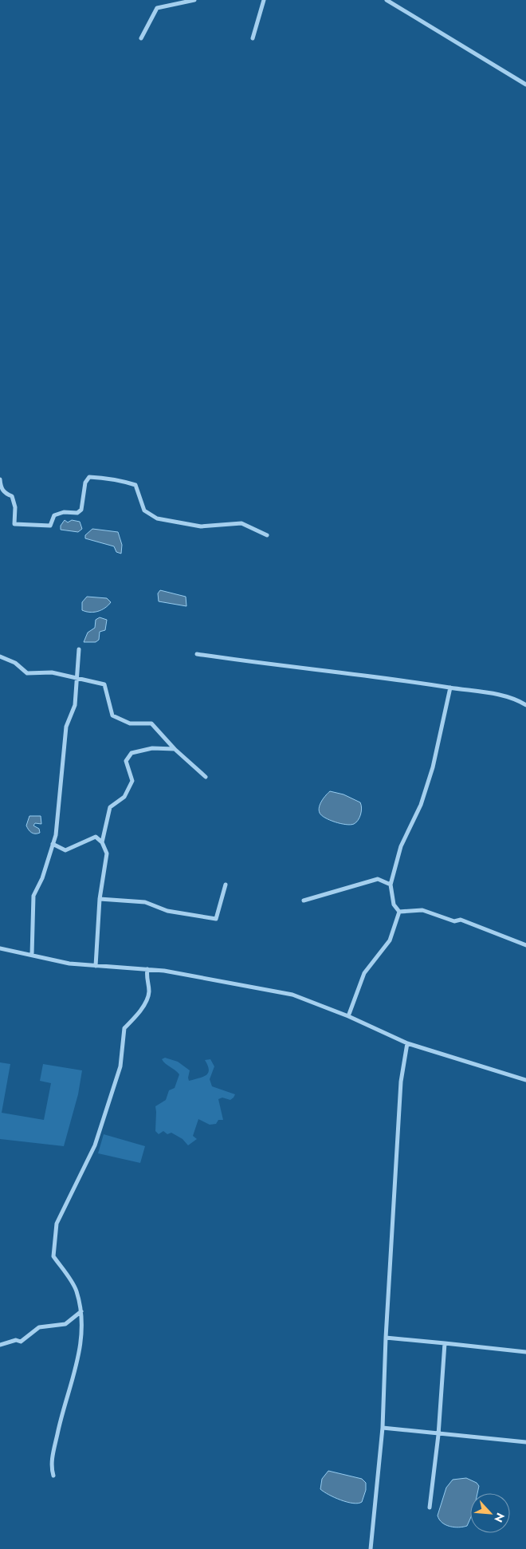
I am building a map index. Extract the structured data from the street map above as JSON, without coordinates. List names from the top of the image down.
{
  "north": "bottom right"
}
